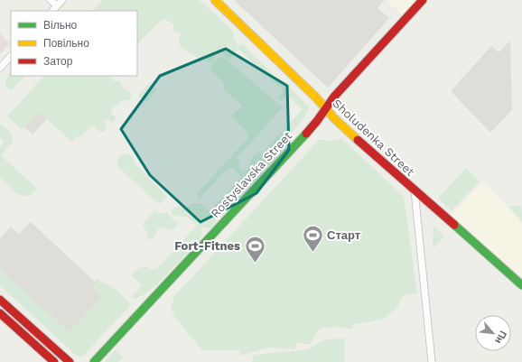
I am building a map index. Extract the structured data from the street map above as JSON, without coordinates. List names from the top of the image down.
{
  "streets": {
    "street": ["Sholudenka Street", "Rostyslavska Street"]
  },
  "crossings": [
    ["Sholudenka Street", "Rostyslavska Street"]
  ],
  "places": {
    "sports": ["Старт", "Fort-Fitnes"]
  },
  "legend": ["Вільно", "Повільно", "Затор"],
  "north": "bottom right"
}
